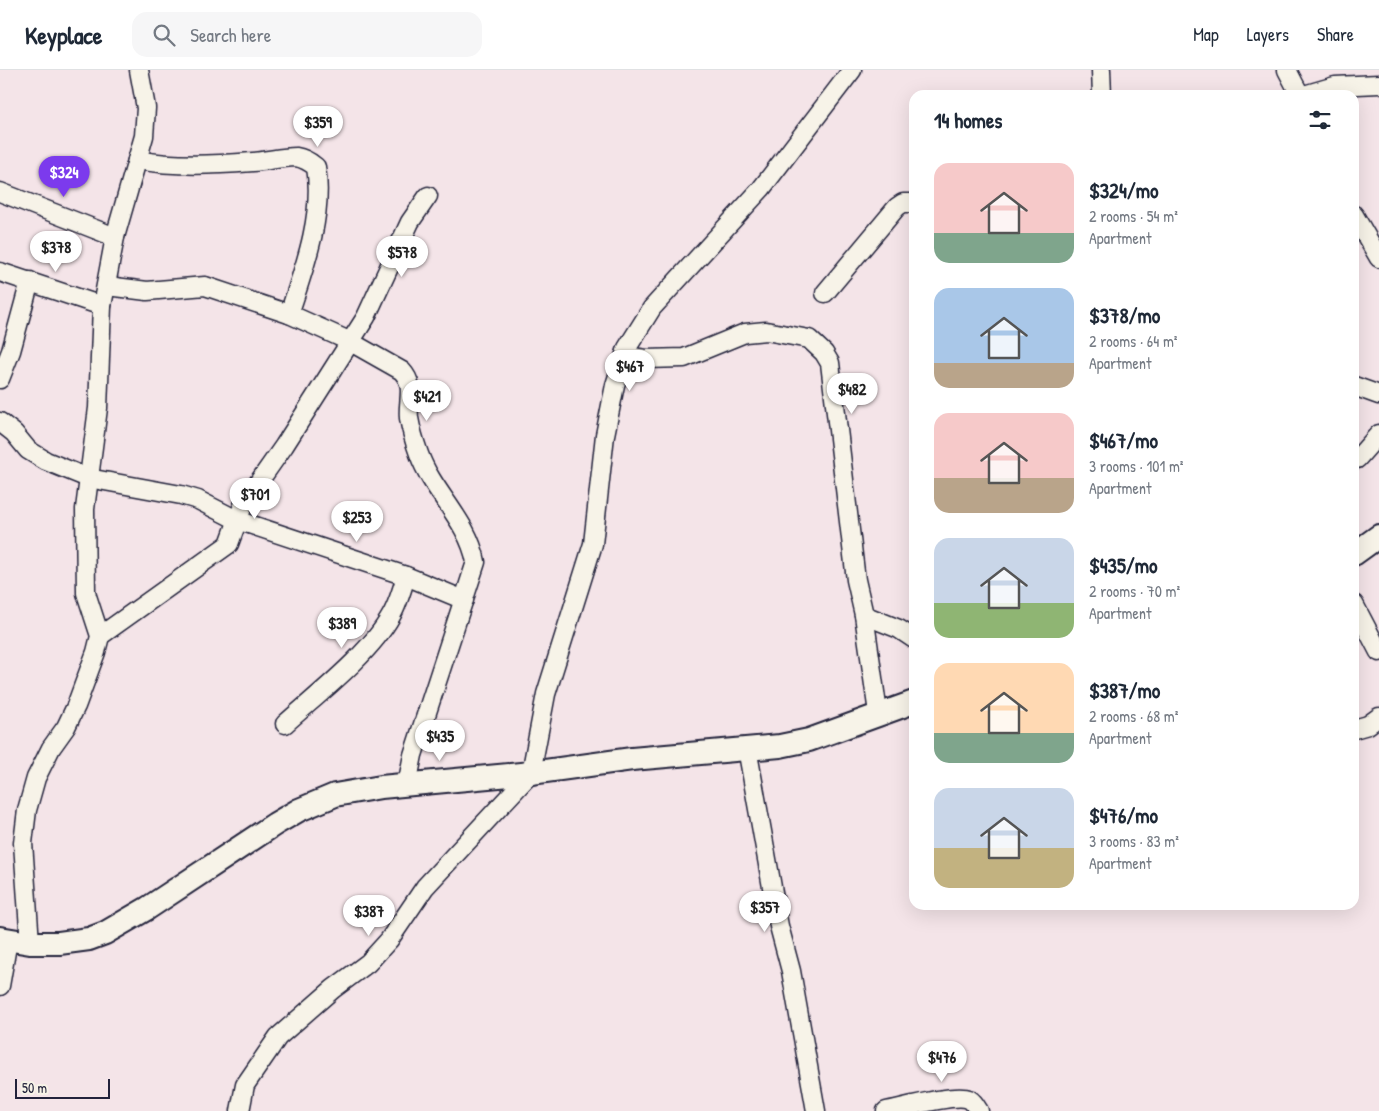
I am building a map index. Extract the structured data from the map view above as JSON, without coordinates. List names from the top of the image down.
{
  "scale_bar": "50 m",
  "page": {
    "header": "Keyplace",
    "search": "Search here",
    "nav": ["Map", "Layers", "Share"],
    "heading": "14 homes",
    "price": [
      "$359",
      "$324",
      "$378",
      "$578",
      "$467",
      "$482",
      "$421",
      "$701",
      "$253",
      "$389",
      "$435",
      "$357",
      "$387",
      "$476"
    ],
    "list": [
      {
        "name": "$324/mo",
        "note": "2 rooms · 54 m² · Apartment"
      },
      {
        "name": "$378/mo",
        "note": "2 rooms · 64 m² · Apartment"
      },
      {
        "name": "$467/mo",
        "note": "3 rooms · 101 m² · Apartment"
      },
      {
        "name": "$435/mo",
        "note": "2 rooms · 70 m² · Apartment"
      },
      {
        "name": "$387/mo",
        "note": "2 rooms · 68 m² · Apartment"
      },
      {
        "name": "$476/mo",
        "note": "3 rooms · 83 m² · Apartment"
      }
    ],
    "scale": "50 m"
  }
}
